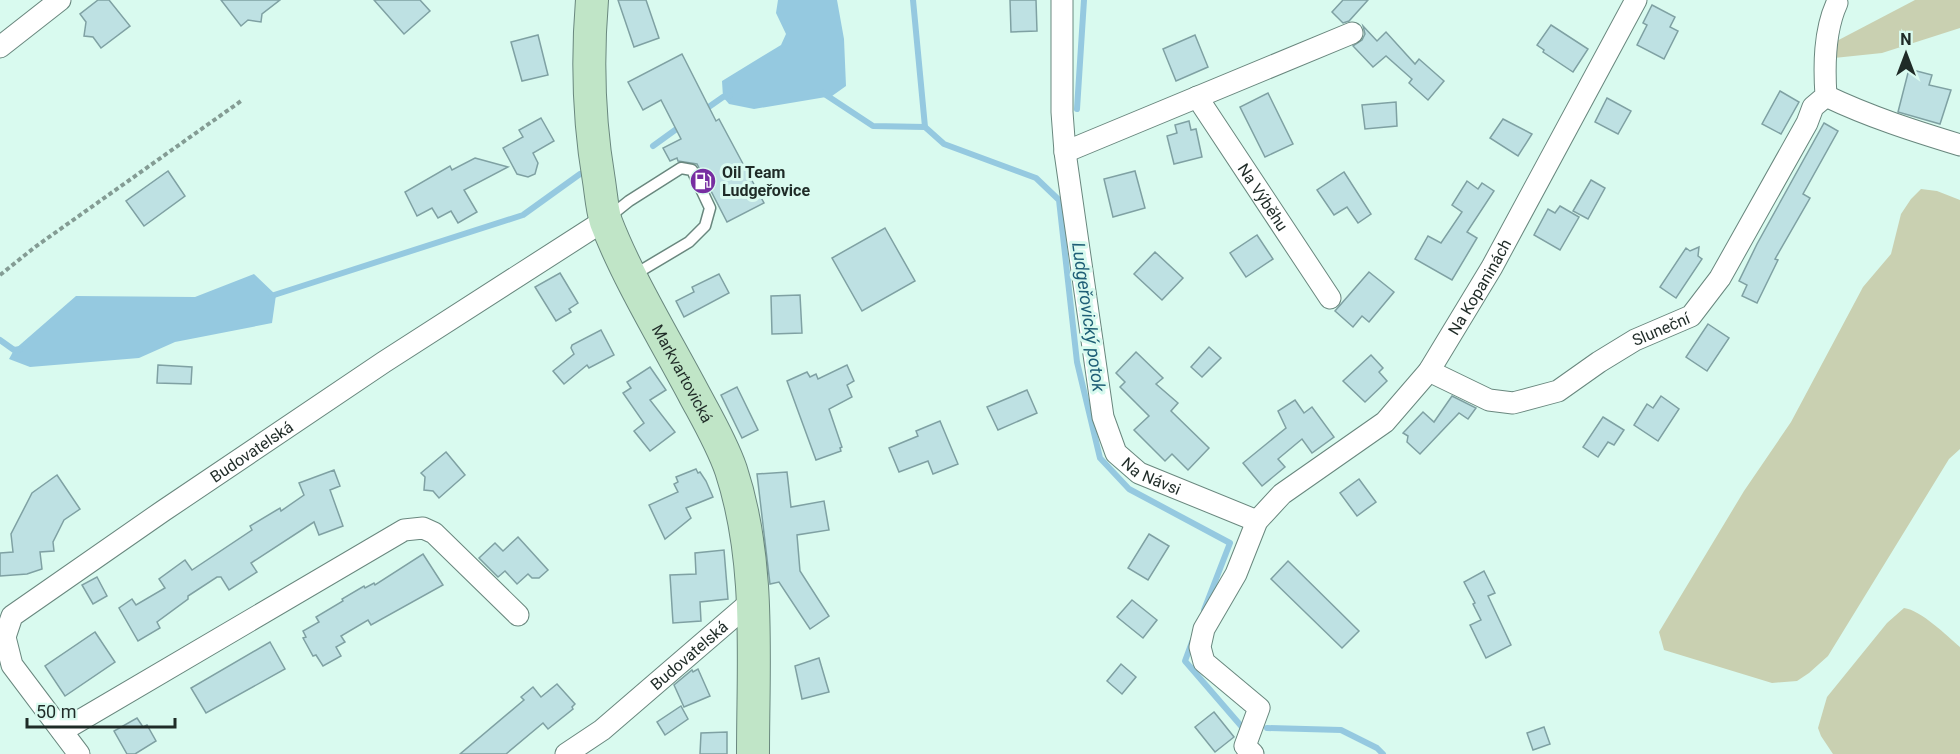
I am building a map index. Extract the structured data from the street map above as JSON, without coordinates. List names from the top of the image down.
{
  "streets": {
    "street": [
      "Na Výběhu",
      "Na Kopaninách",
      "Sluneční",
      "Markvartovická",
      "Budovatelská",
      "Na Návsi"
    ]
  },
  "crossings": [
    ["Na Kopaninách", "Sluneční"],
    ["Na Kopaninách", "Na Návsi"],
    ["Markvartovická", "Budovatelská"]
  ],
  "water": ["Ludgeřovický potok"],
  "places": {
    "fuel station": ["Oil Team Ludgeřovice"]
  },
  "scale_bar": "50 m",
  "north": "top"
}
